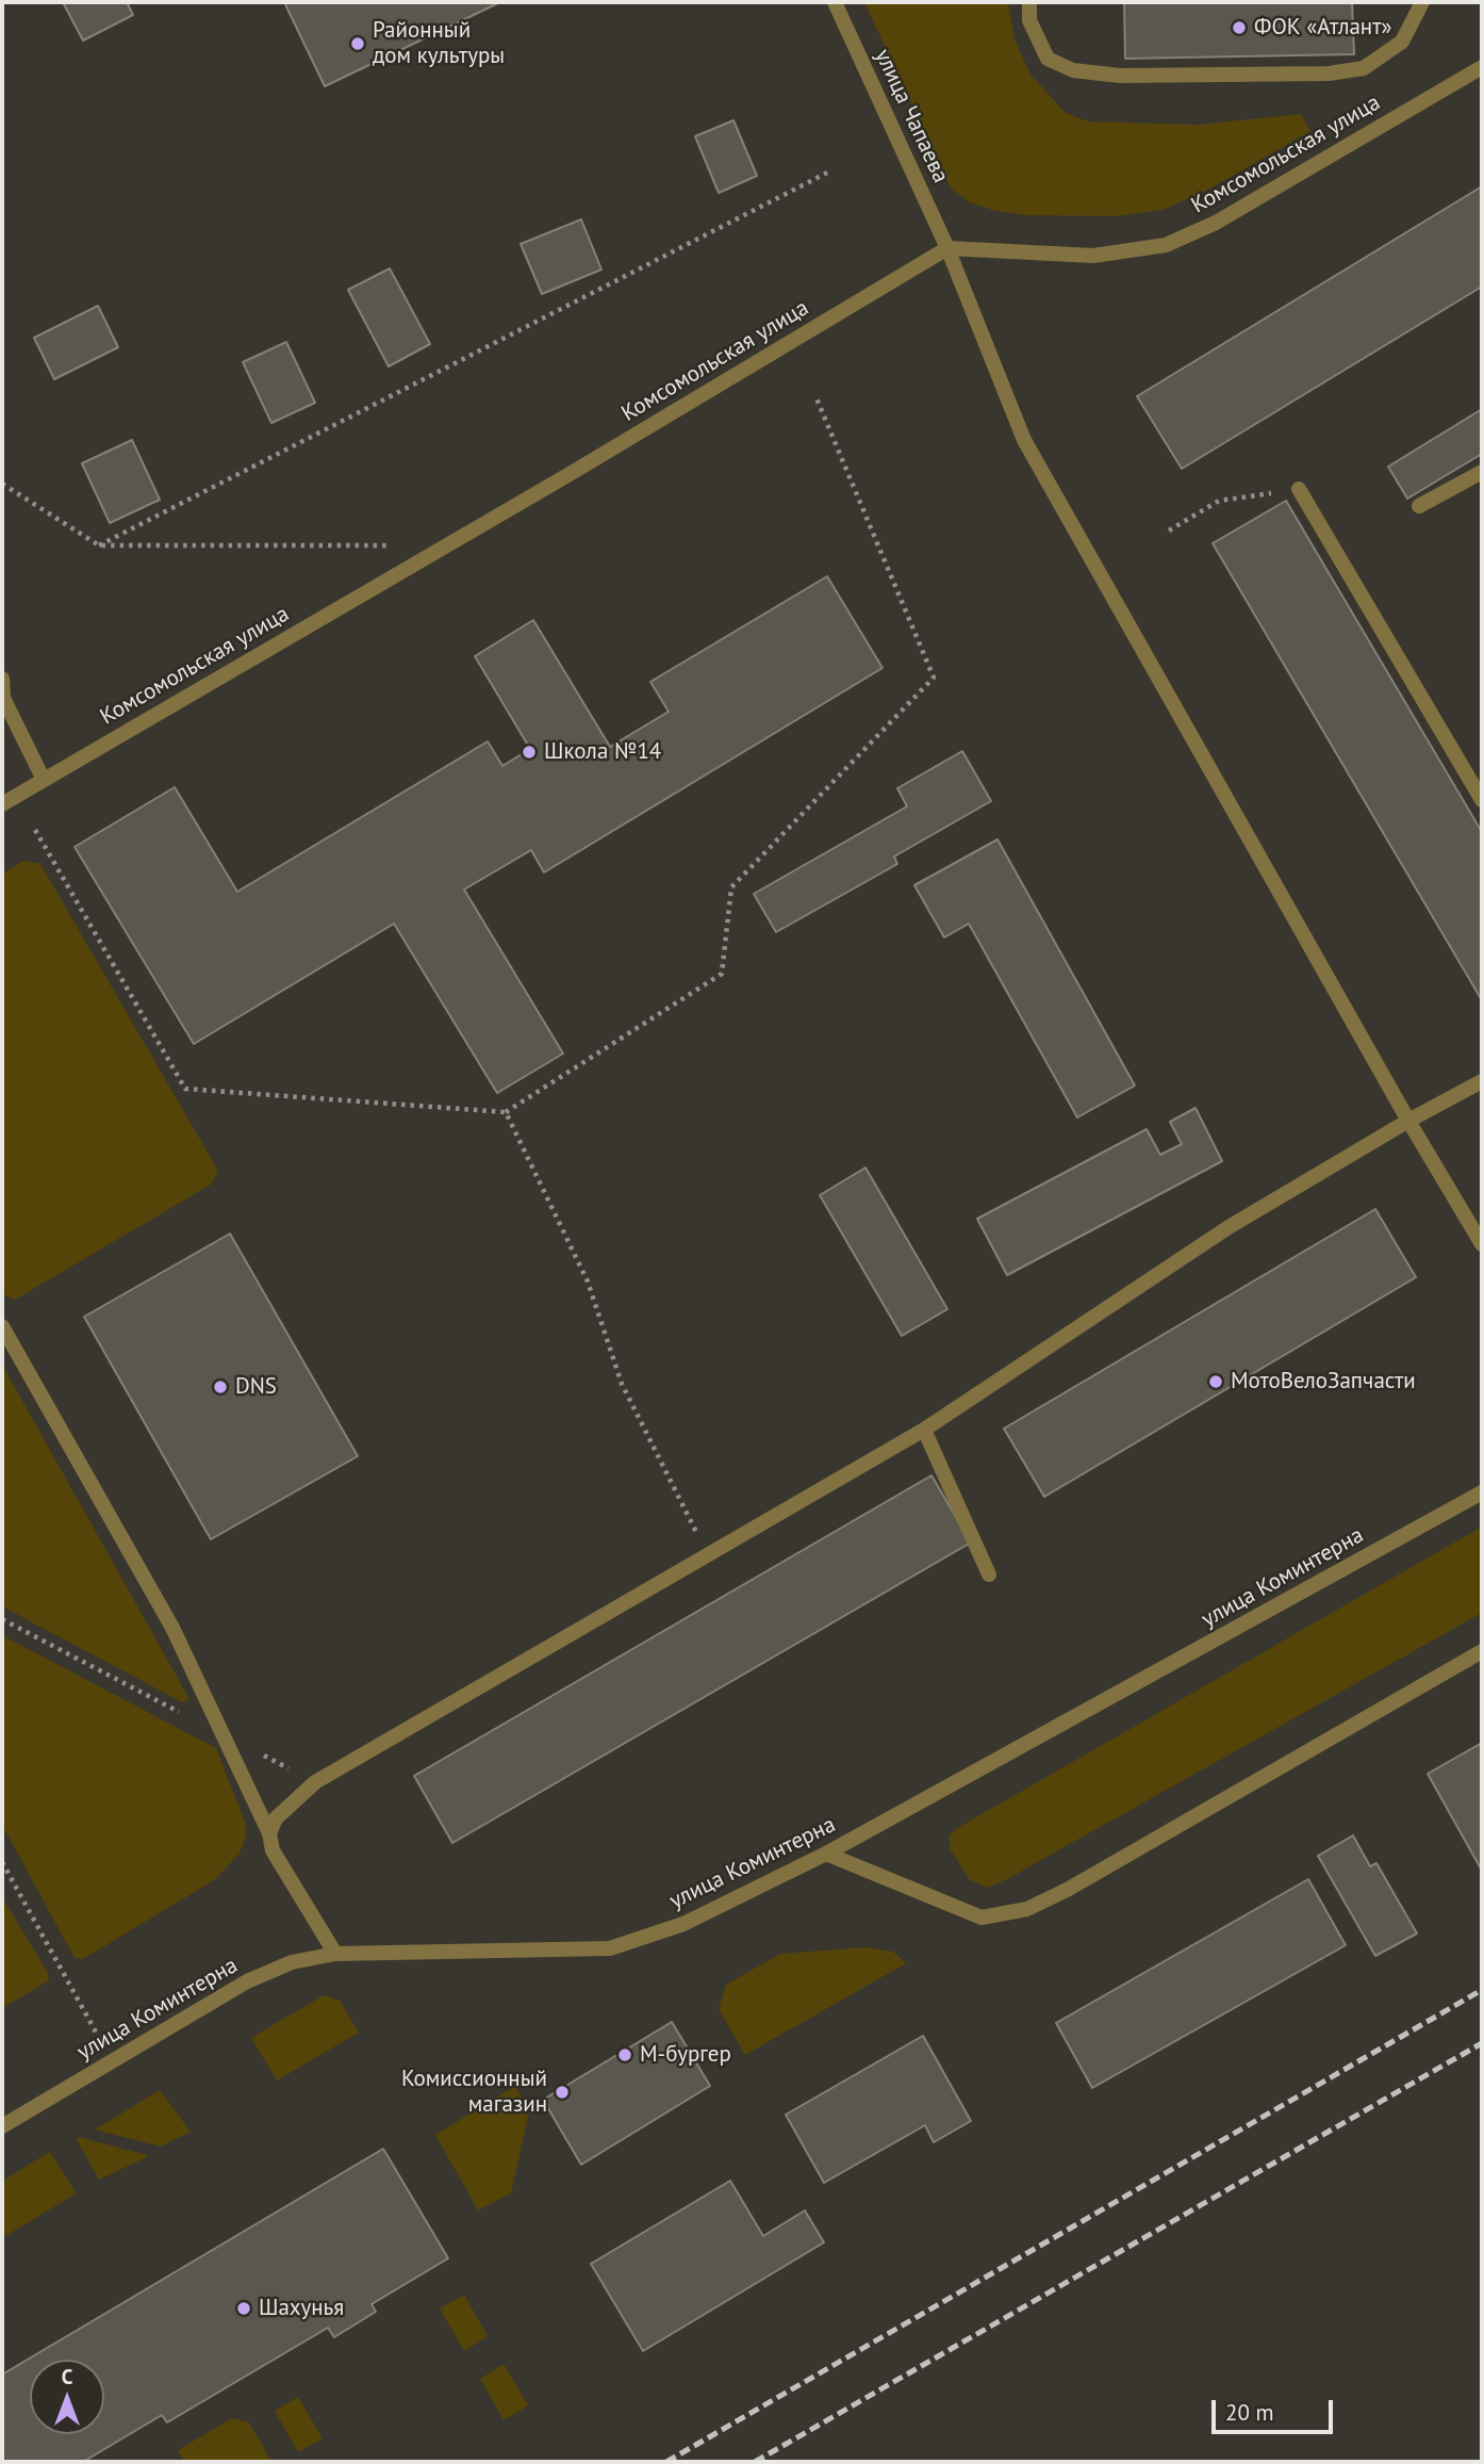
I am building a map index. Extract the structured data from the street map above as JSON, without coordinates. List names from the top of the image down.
{
  "streets": {
    "street": ["улица Чапаева", "Комсомольская улица", "улица Коминтерна"]
  },
  "crossings": [
    ["улица Чапаева", "Комсомольская улица"]
  ],
  "places": [
    "ФОК «Атлант»",
    "Районный дом культуры",
    "Школа №14",
    "МотоВелоЗапчасти",
    "DNS",
    "М-бургер",
    "Комиссионный магазин",
    "Шахунья"
  ],
  "scale_bar": "20 m",
  "north": "top"
}
